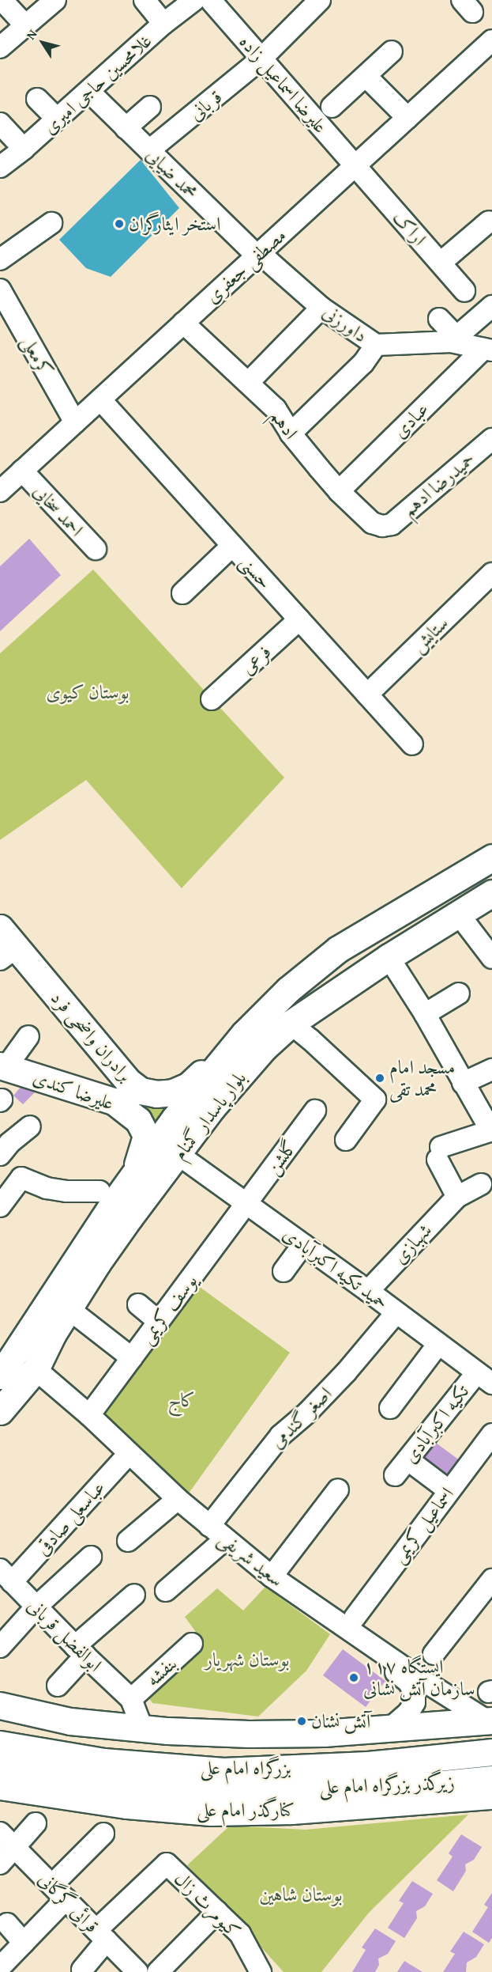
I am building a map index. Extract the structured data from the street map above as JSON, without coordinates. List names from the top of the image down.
{
  "streets": {
    "main road": [
      "برادران واضحی فرد",
      "علیرضا کندی",
      "بلوار پاسدار گمنام",
      "بزرگراه امام علی",
      "زیرگذر بزرگراه امام علی",
      "کنارگذر امام علی"
    ],
    "street": [
      "غلامحسین حاجی امیری",
      "علیرضا اسماعیل زاده",
      "قربانی",
      "محمد ضیایی",
      "اراک",
      "مصطفی جعفری",
      "داورزنی",
      "کرمعلی",
      "عبادی",
      "ادهم",
      "حمیدرضا ادهم",
      "احمد سخایی",
      "حسنی",
      "ستایش",
      "فرعی",
      "گلشن",
      "شهبازی",
      "حمید تکیه اکبرآبادی",
      "یوسف کریمی",
      "اصغر گندمی",
      "تکیه اکبرآبادی",
      "عباسعلی صادقی",
      "اسماعیل کریمی",
      "سعید شریفی",
      "ابوالفضل قربانی",
      "بنفشه",
      "قرائی گرگانی",
      "کیومرث زال"
    ]
  },
  "crossings": [
    ["غلامحسین حاجی امیری", "علیرضا اسماعیل زاده"],
    ["غلامحسین حاجی امیری", "محمد ضیایی"],
    ["علیرضا اسماعیل زاده", "قربانی"],
    ["علیرضا اسماعیل زاده", "اراک"],
    ["علیرضا اسماعیل زاده", "مصطفی جعفری"],
    ["قربانی", "محمد ضیایی"],
    ["محمد ضیایی", "مصطفی جعفری"],
    ["محمد ضیایی", "داورزنی"],
    ["اراک", "مصطفی جعفری"],
    ["مصطفی جعفری", "داورزنی"],
    ["مصطفی جعفری", "کرمعلی"],
    ["مصطفی جعفری", "ادهم"],
    ["مصطفی جعفری", "احمد سخایی"],
    ["مصطفی جعفری", "حسنی"],
    ["داورزنی", "عبادی"],
    ["عبادی", "ادهم"],
    ["ادهم", "حمیدرضا ادهم"],
    ["حسنی", "ستایش"],
    ["حسنی", "فرعی"],
    ["برادران واضحی فرد", "بلوار پاسدار گمنام"],
    ["علیرضا کندی", "بلوار پاسدار گمنام"],
    ["بلوار پاسدار گمنام", "حمید تکیه اکبرآبادی"],
    ["بلوار پاسدار گمنام", "سعید شریفی"],
    ["گلشن", "حمید تکیه اکبرآبادی"],
    ["گلشن", "یوسف کریمی"],
    ["شهبازی", "حمید تکیه اکبرآبادی"],
    ["حمید تکیه اکبرآبادی", "یوسف کریمی"],
    ["حمید تکیه اکبرآبادی", "اصغر گندمی"],
    ["حمید تکیه اکبرآبادی", "تکیه اکبرآبادی"],
    ["یوسف کریمی", "سعید شریفی"],
    ["اصغر گندمی", "سعید شریفی"],
    ["عباسعلی صادقی", "سعید شریفی"],
    ["عباسعلی صادقی", "ابوالفضل قربانی"],
    ["اسماعیل کریمی", "سعید شریفی"],
    ["ابوالفضل قربانی", "بنفشه"],
    ["قرائی گرگانی", "کیومرث زال"]
  ],
  "parks": [
    "بوستان کیوی",
    "کاج",
    "بوستان شهریار",
    "بوستان شاهین"
  ],
  "places": [
    "استخر ایثارگران",
    "مسجد امام محمد تقی",
    "ایستگاه ۱۱۷ سازمان آتش نشانی",
    "آتش نشان"
  ],
  "north": "top left"
}
